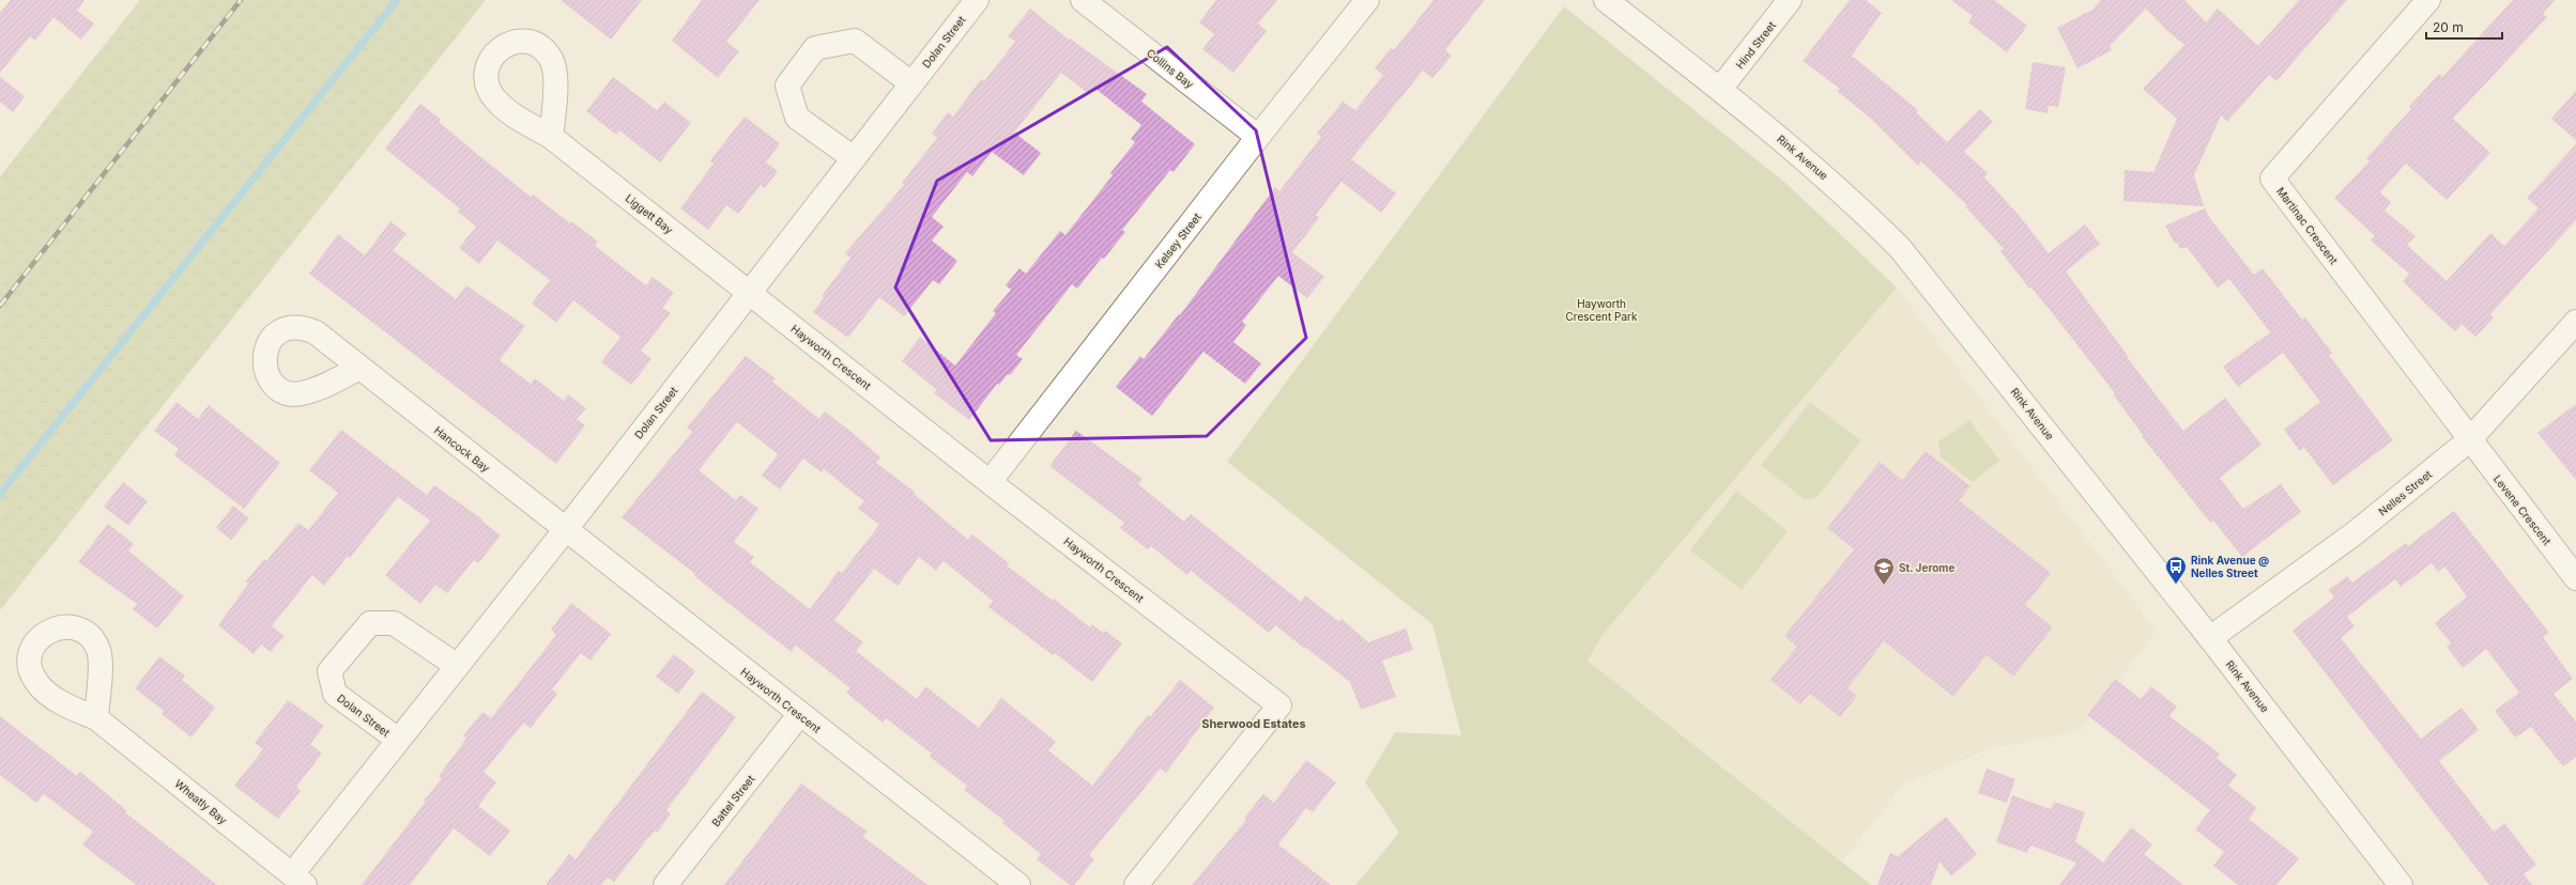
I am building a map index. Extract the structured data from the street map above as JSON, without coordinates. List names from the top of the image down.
{
  "streets": {
    "street": [
      "Dolan Street",
      "Hind Street",
      "Collins Bay",
      "Rink Avenue",
      "Liggett Bay",
      "Martinac Crescent",
      "Kelsey Street",
      "Hayworth Crescent",
      "Hancock Bay",
      "Nelles Street",
      "Levene Crescent",
      "Battel Street",
      "Wheatly Bay"
    ]
  },
  "crossings": [
    ["Dolan Street", "Liggett Bay"],
    ["Dolan Street", "Hayworth Crescent"],
    ["Dolan Street", "Hancock Bay"],
    ["Dolan Street", "Wheatly Bay"],
    ["Hind Street", "Rink Avenue"],
    ["Collins Bay", "Kelsey Street"],
    ["Rink Avenue", "Nelles Street"],
    ["Liggett Bay", "Hayworth Crescent"],
    ["Martinac Crescent", "Nelles Street"],
    ["Martinac Crescent", "Levene Crescent"],
    ["Kelsey Street", "Hayworth Crescent"],
    ["Hayworth Crescent", "Hancock Bay"],
    ["Hayworth Crescent", "Battel Street"],
    ["Nelles Street", "Levene Crescent"]
  ],
  "districts": ["Sherwood Estates"],
  "parks": ["Hayworth Crescent Park"],
  "places": {
    "bus stop": ["Rink Avenue @ Nelles Street"],
    "school or university": ["St. Jerome"]
  },
  "scale_bar": "20 m"
}
